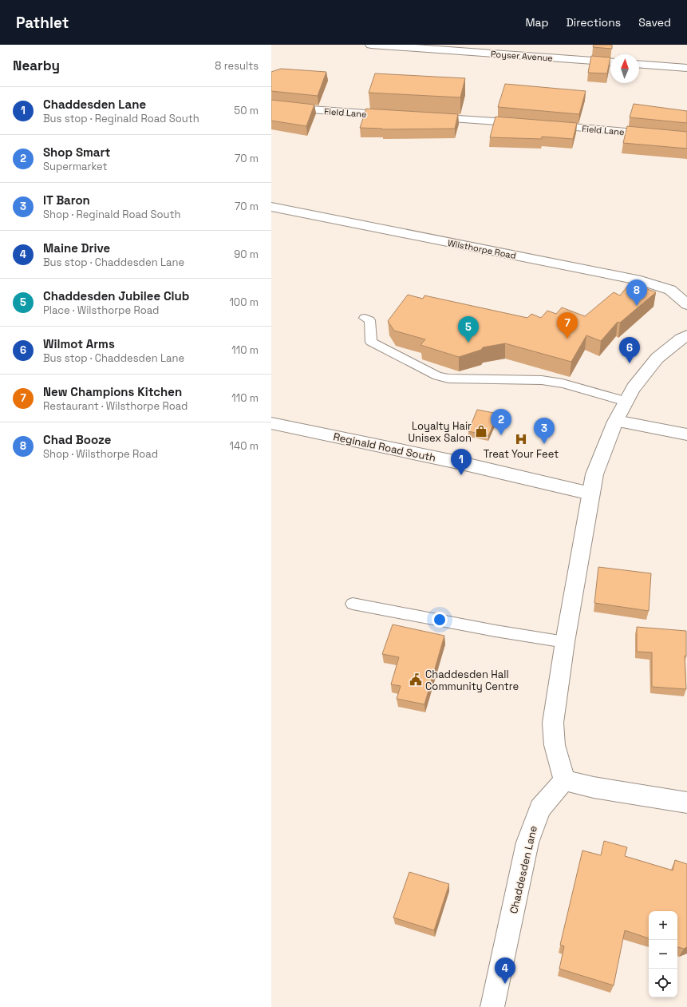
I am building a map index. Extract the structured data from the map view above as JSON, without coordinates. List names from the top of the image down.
{
  "streets": {
    "street": [
      "Poyser Avenue",
      "Field Lane",
      "Wilsthorpe Road",
      "Reginald Road South",
      "Chaddesden Lane"
    ]
  },
  "places": {
    "shop": ["Loyalty Hair Unisex Salon"],
    "hospital": ["Treat Your Feet"],
    "public building": ["Chaddesden Hall Community Centre"]
  },
  "north": "top",
  "page": {
    "header": "Pathlet",
    "nav": ["Map", "Directions", "Saved"],
    "heading": ["Nearby", "8 results"],
    "list": [
      {
        "mark": "1",
        "name": "Chaddesden Lane",
        "note": "Bus stop · Reginald Road South",
        "value": "50 m"
      },
      {
        "mark": "2",
        "name": "Shop Smart",
        "note": "Supermarket",
        "value": "70 m"
      },
      {
        "mark": "3",
        "name": "IT Baron",
        "note": "Shop · Reginald Road South",
        "value": "70 m"
      },
      {
        "mark": "4",
        "name": "Maine Drive",
        "note": "Bus stop · Chaddesden Lane",
        "value": "90 m"
      },
      {
        "mark": "5",
        "name": "Chaddesden Jubilee Club",
        "note": "Place · Wilsthorpe Road",
        "value": "100 m"
      },
      {
        "mark": "6",
        "name": "Wilmot Arms",
        "note": "Bus stop · Chaddesden Lane",
        "value": "110 m"
      },
      {
        "mark": "7",
        "name": "New Champions Kitchen",
        "note": "Restaurant · Wilsthorpe Road",
        "value": "110 m"
      },
      {
        "mark": "8",
        "name": "Chad Booze",
        "note": "Shop · Wilsthorpe Road",
        "value": "140 m"
      }
    ],
    "pins": [
      "8",
      "7",
      "5",
      "6",
      "2",
      "3",
      "1",
      "4"
    ],
    "map_buttons": ["+", "−"]
  }
}
